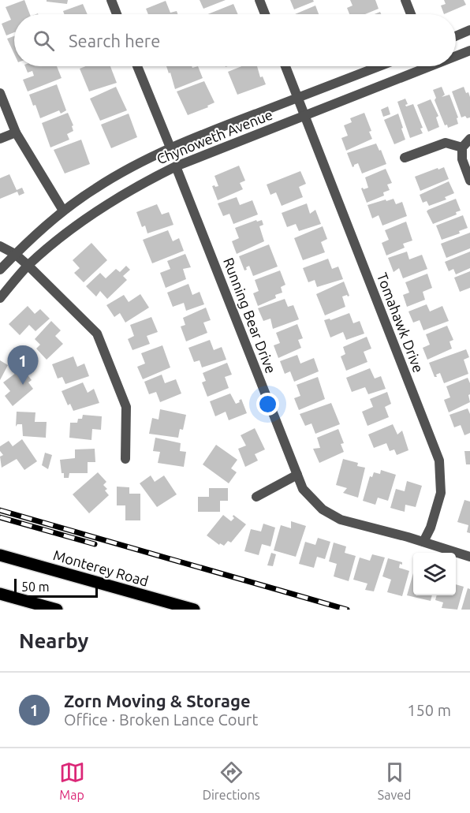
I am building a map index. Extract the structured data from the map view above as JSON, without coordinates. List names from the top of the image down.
{
  "streets": {
    "main road": ["Monterey Road"],
    "street": ["Chynoweth Avenue", "Running Bear Drive", "Tomahawk Drive"]
  },
  "crossings": [
    ["Chynoweth Avenue", "Running Bear Drive"],
    ["Chynoweth Avenue", "Tomahawk Drive"],
    ["Running Bear Drive", "Tomahawk Drive"]
  ],
  "scale_bar": "50 m",
  "page": {
    "search": "Search here",
    "pins": "1",
    "scale": "50 m",
    "heading": "Nearby",
    "list": [
      {
        "mark": "1",
        "name": "Zorn Moving & Storage",
        "note": "Office · Broken Lance Court",
        "value": "150 m"
      }
    ],
    "nav": ["Map", "Directions", "Saved"]
  }
}
